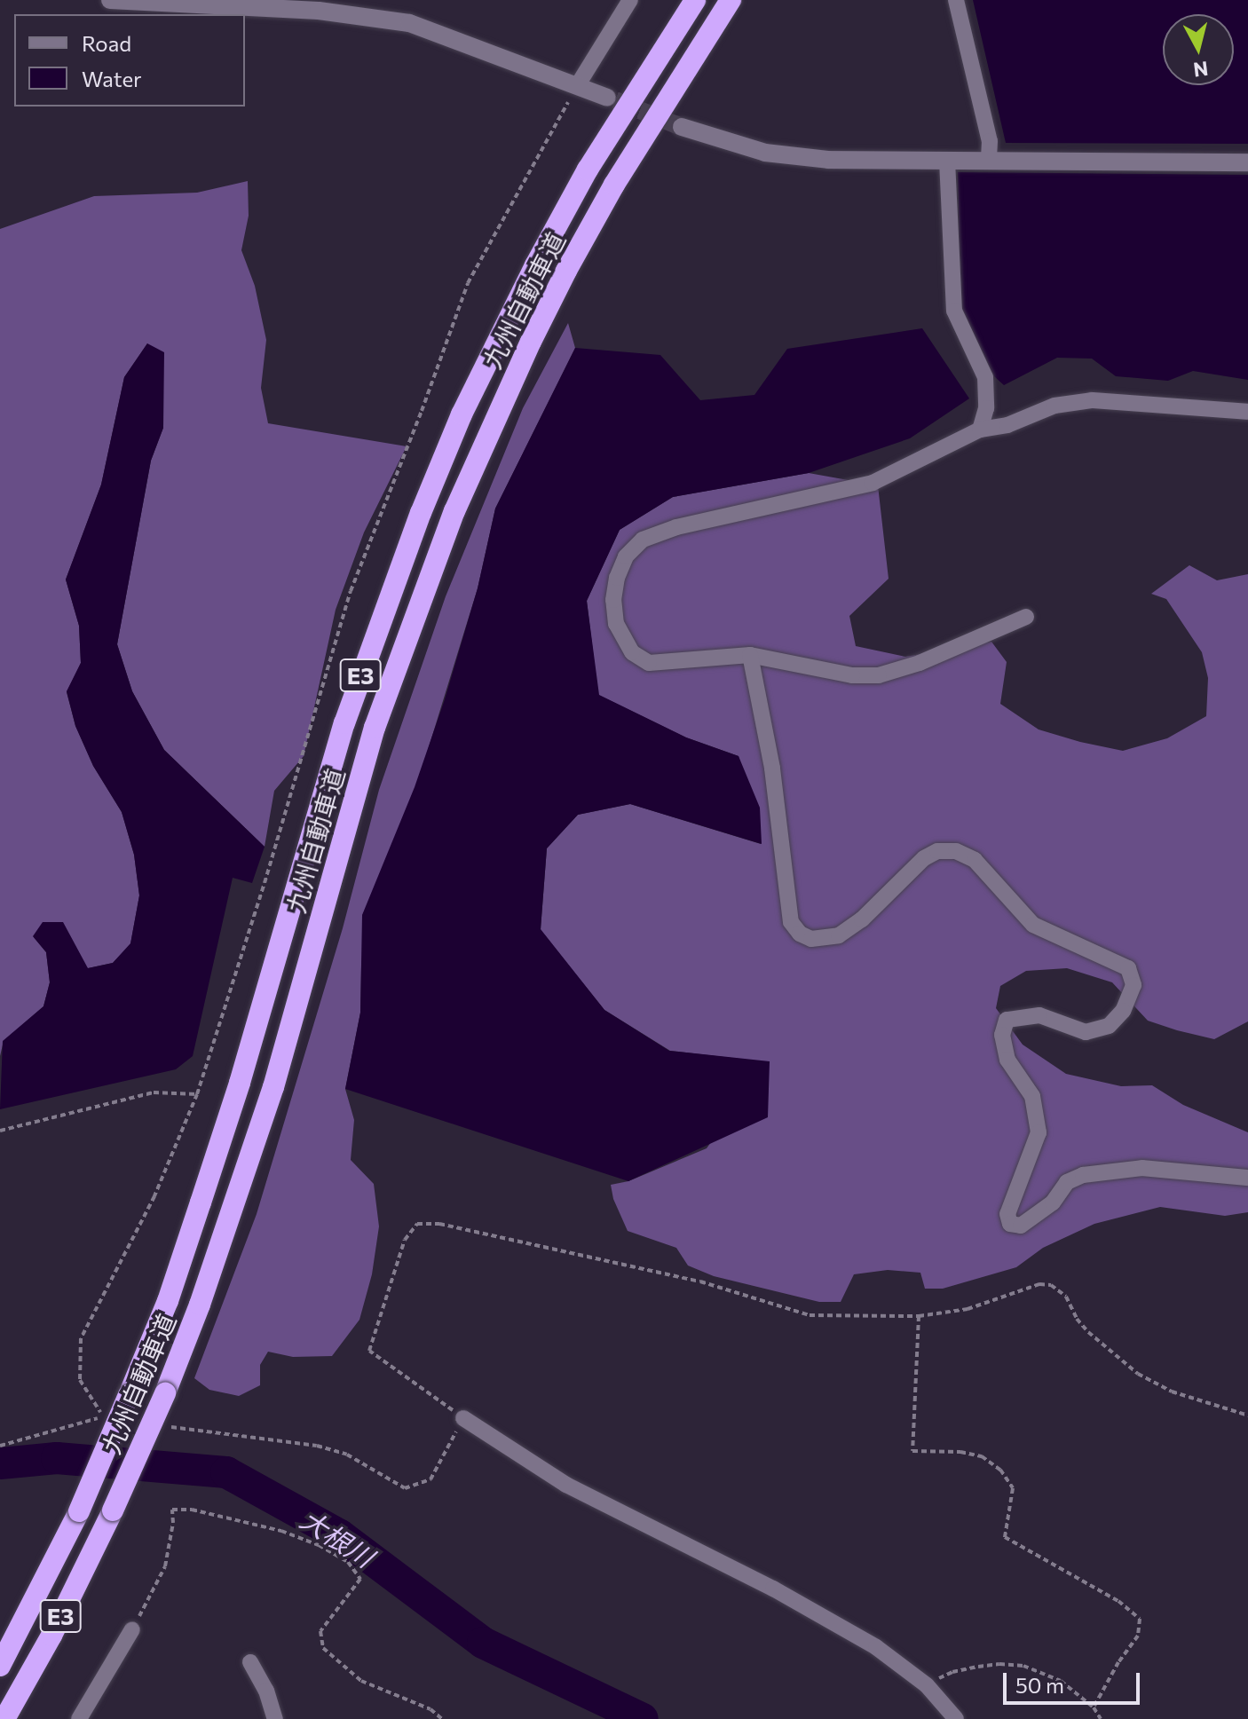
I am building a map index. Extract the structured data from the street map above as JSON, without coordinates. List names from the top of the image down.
{
  "streets": {
    "highway": ["九州自動車道", "E3"]
  },
  "water": ["大根川"],
  "legend": ["Road", "Water"],
  "scale_bar": "50 m",
  "north": "bottom"
}
